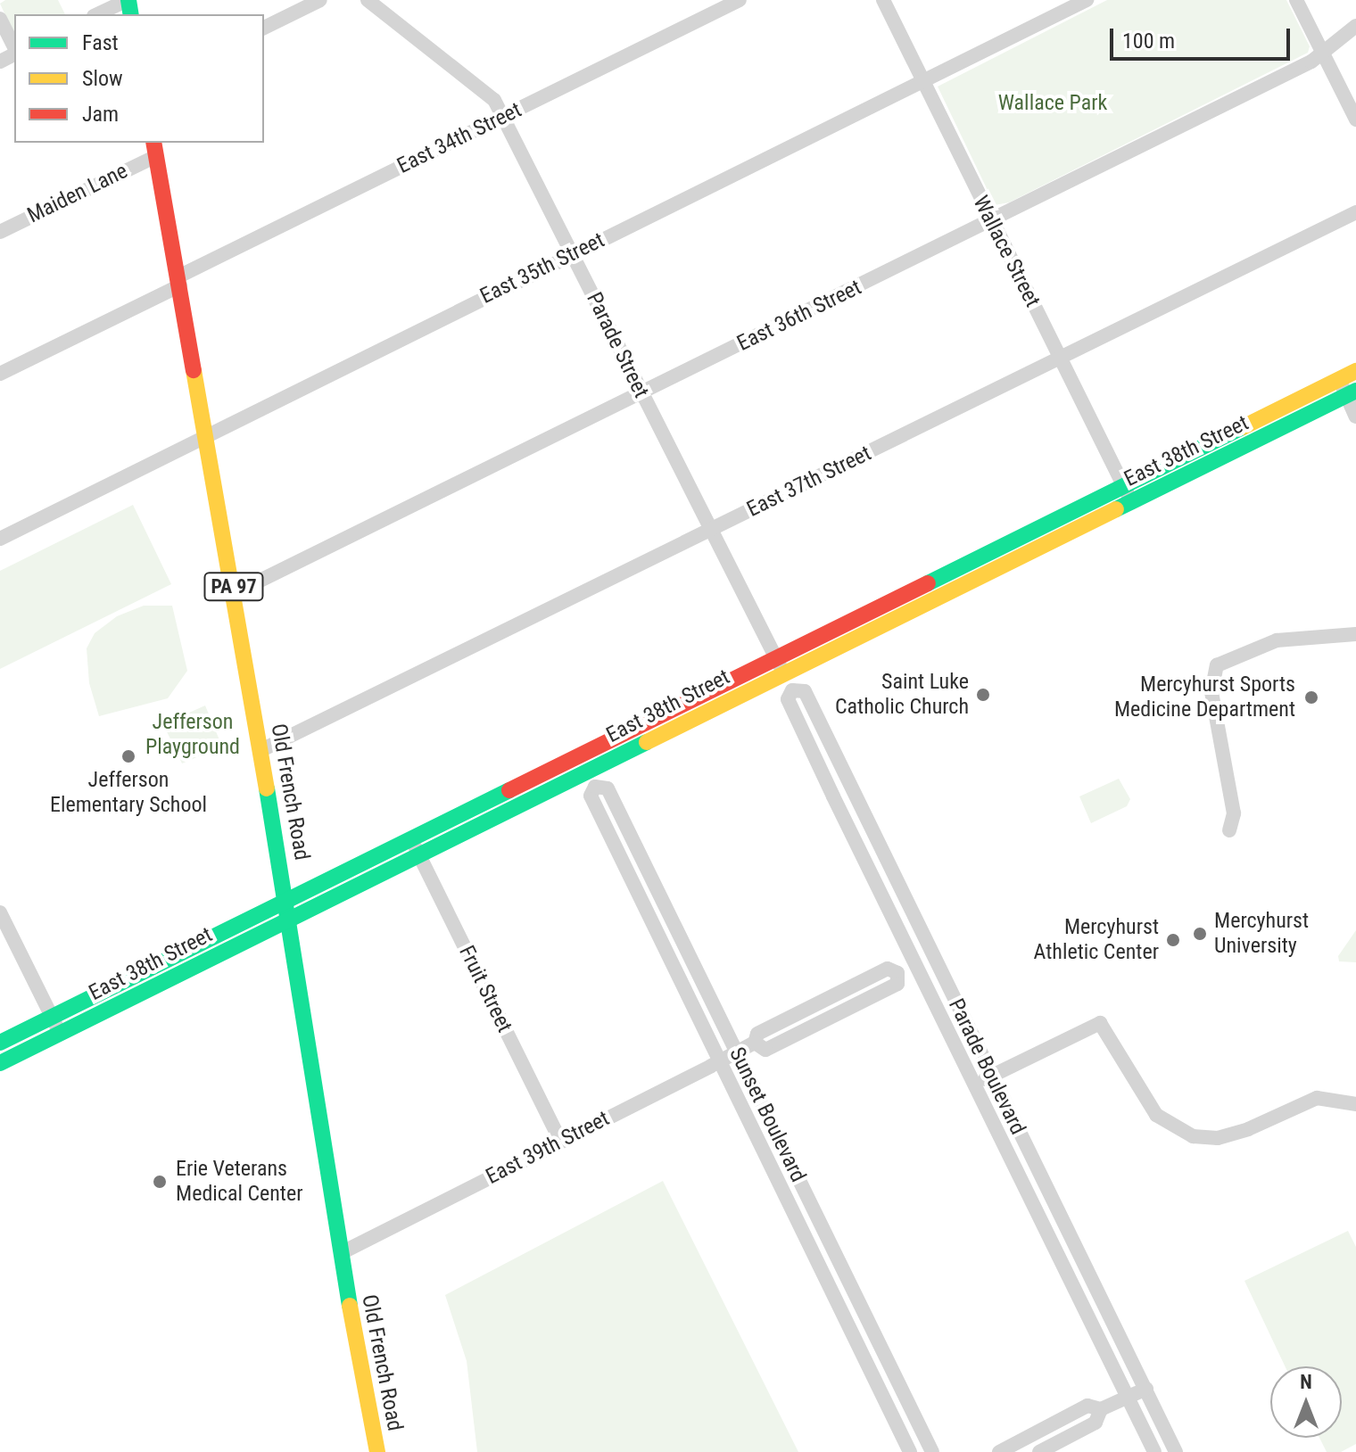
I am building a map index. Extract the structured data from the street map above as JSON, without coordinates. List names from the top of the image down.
{
  "streets": {
    "main road": ["East 38th Street", "PA 97", "Old French Road"],
    "street": [
      "East 34th Street",
      "Maiden Lane",
      "Wallace Street",
      "East 35th Street",
      "East 36th Street",
      "Parade Street",
      "East 37th Street",
      "Fruit Street",
      "Parade Boulevard",
      "Sunset Boulevard",
      "East 39th Street"
    ]
  },
  "crossings": [
    ["East 34th Street", "Parade Street"],
    ["East 34th Street", "Old French Road"],
    ["Maiden Lane", "Old French Road"],
    ["Wallace Street", "East 35th Street"],
    ["Wallace Street", "East 36th Street"],
    ["Wallace Street", "East 38th Street"],
    ["Wallace Street", "East 37th Street"],
    ["East 35th Street", "Parade Street"],
    ["East 35th Street", "Old French Road"],
    ["East 36th Street", "Parade Street"],
    ["East 36th Street", "Old French Road"],
    ["Parade Street", "East 38th Street"],
    ["Parade Street", "East 37th Street"],
    ["Parade Street", "Parade Boulevard"],
    ["East 38th Street", "Old French Road"],
    ["East 38th Street", "Fruit Street"],
    ["East 38th Street", "Parade Boulevard"],
    ["East 38th Street", "Sunset Boulevard"],
    ["East 37th Street", "Old French Road"],
    ["Old French Road", "East 39th Street"],
    ["Fruit Street", "East 39th Street"],
    ["Parade Boulevard", "East 39th Street"],
    ["Sunset Boulevard", "East 39th Street"]
  ],
  "parks": ["Wallace Park", "Jefferson Playground"],
  "places": [
    "Saint Luke Catholic Church",
    "Mercyhurst Sports Medicine Department",
    "Jefferson Elementary School",
    "Mercyhurst University",
    "Mercyhurst Athletic Center",
    "Erie Veterans Medical Center"
  ],
  "legend": ["Fast", "Slow", "Jam"],
  "scale_bar": "100 m",
  "north": "top"
}
